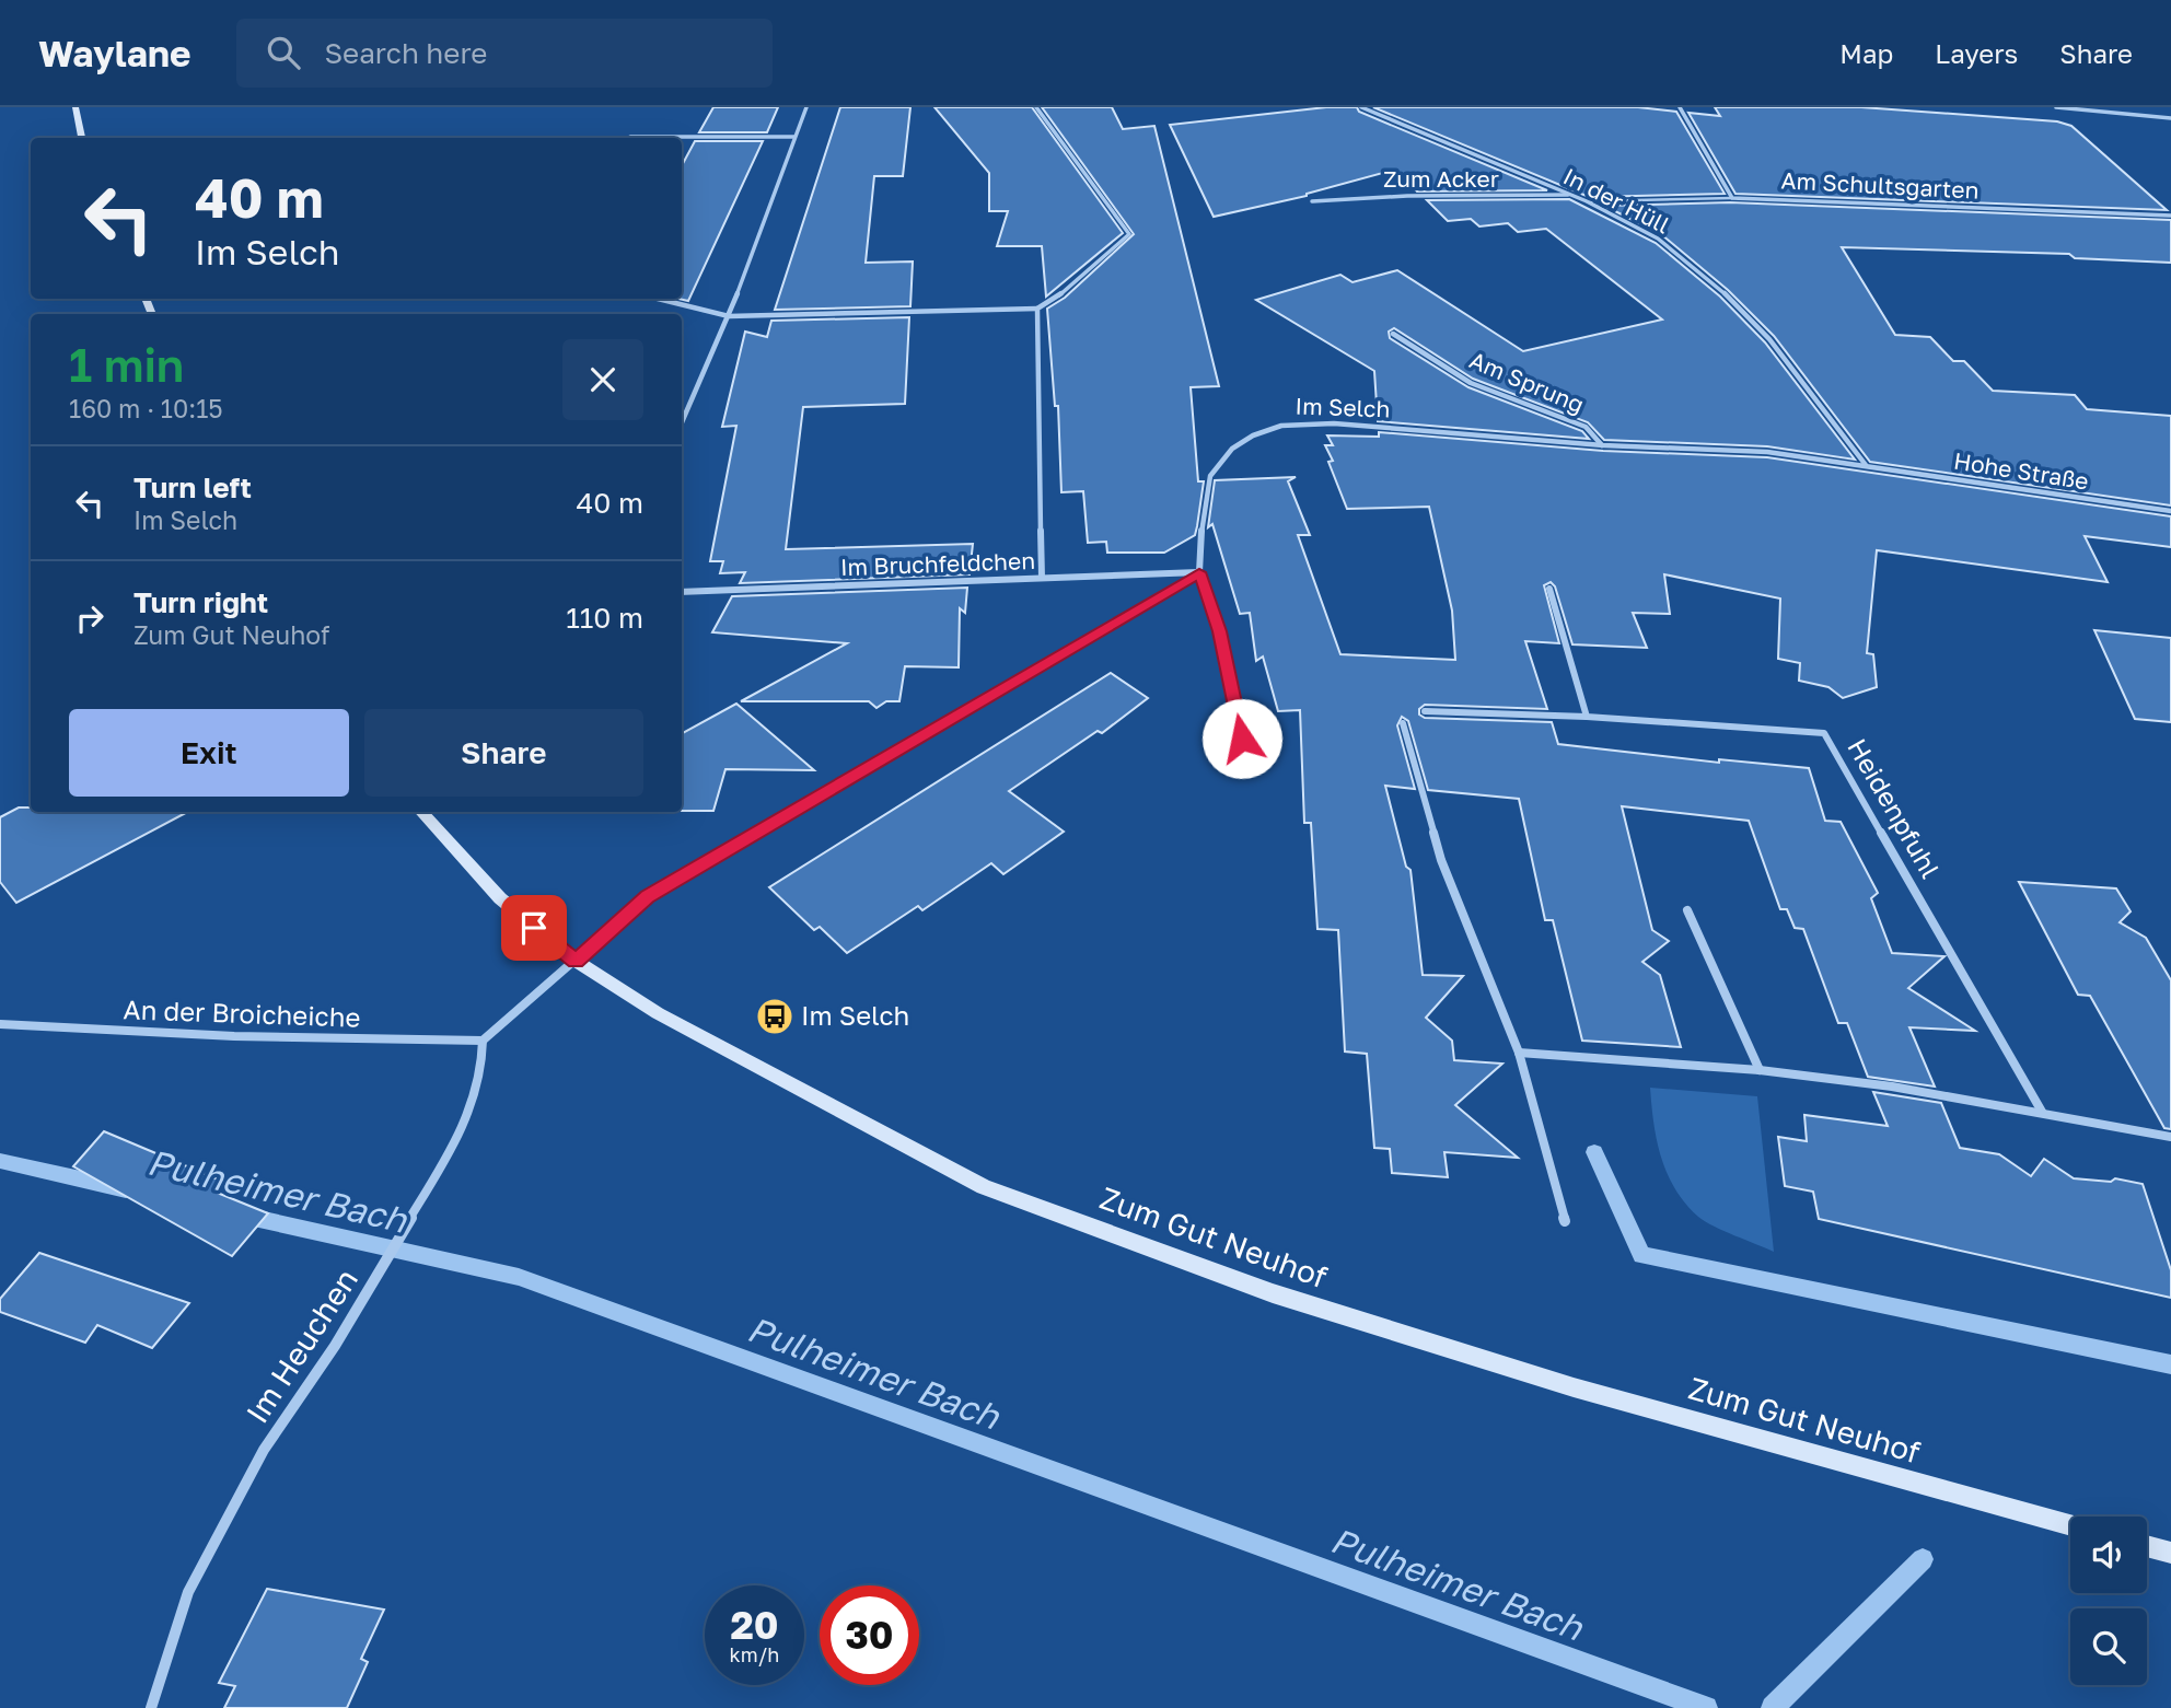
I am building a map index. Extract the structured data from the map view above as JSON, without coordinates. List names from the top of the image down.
{
  "streets": {
    "main road": ["Zum Gut Neuhof"],
    "street": [
      "Zum Acker",
      "Am Schultsgarten",
      "In der Hüll",
      "Am Sprung",
      "Im Selch",
      "Hohe Straße",
      "Im Bruchfeldchen",
      "Heidenpfuhl",
      "An der Broicheiche",
      "Im Heuchen"
    ]
  },
  "crossings": [
    ["Zum Acker", "In der Hüll"],
    ["Am Schultsgarten", "In der Hüll"],
    ["In der Hüll", "Im Selch"],
    ["In der Hüll", "Hohe Straße"],
    ["Am Sprung", "Im Selch"],
    ["Im Selch", "Hohe Straße"],
    ["Im Selch", "Im Bruchfeldchen"],
    ["An der Broicheiche", "Im Heuchen"]
  ],
  "water": ["Pulheimer Bach"],
  "places": {
    "bus stop": ["Im Selch"]
  },
  "page": {
    "header": "Waylane",
    "search": "Search here",
    "nav": ["Map", "Layers", "Share"],
    "turn": ["40 m", "Im Selch"],
    "heading": ["1 min", "160 m · 10:15"],
    "list": [
      {
        "name": "Turn left",
        "note": "Im Selch",
        "value": "40 m"
      },
      {
        "name": "Turn right",
        "note": "Zum Gut Neuhof",
        "value": "110 m"
      }
    ],
    "buttons": ["Exit", "Share"],
    "speed": "20 km/h",
    "limit": "30"
  }
}
